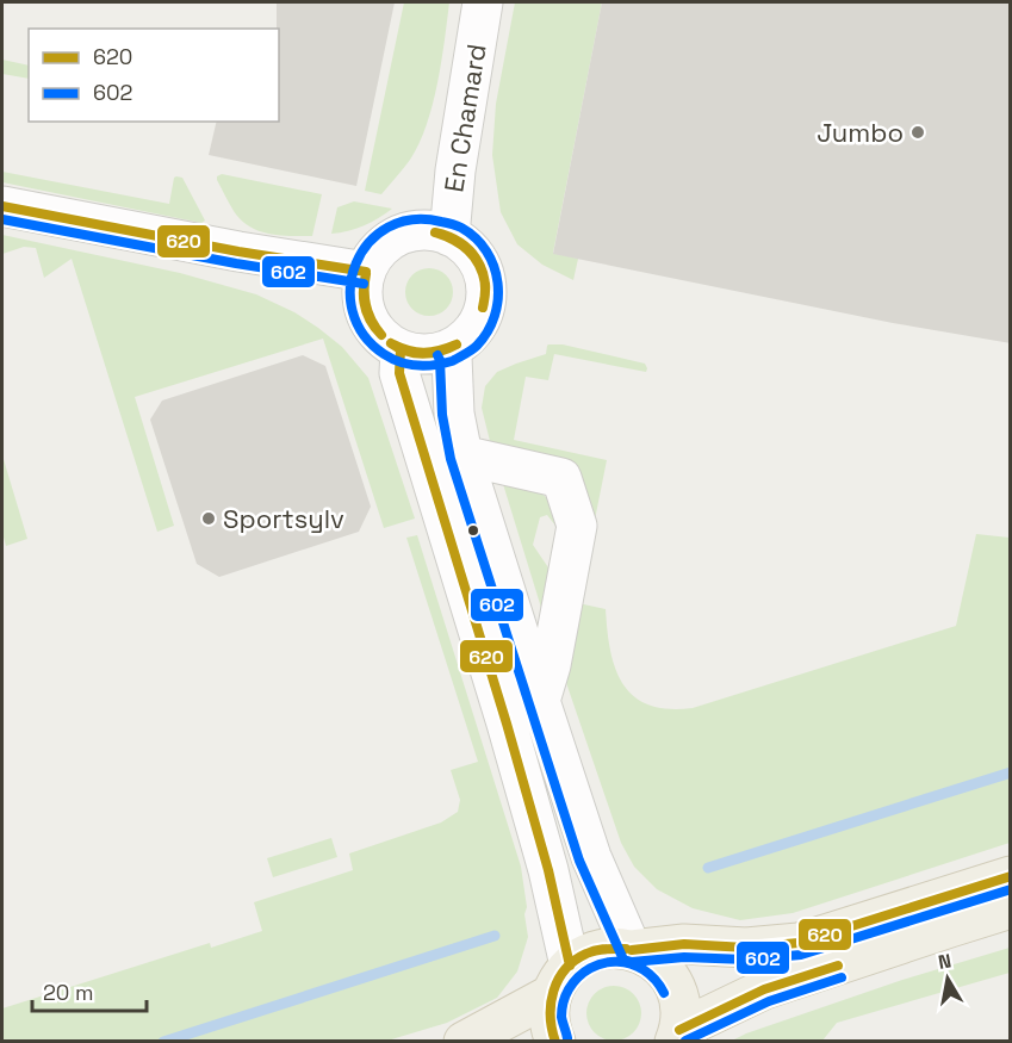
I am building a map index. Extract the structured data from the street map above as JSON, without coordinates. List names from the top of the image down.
{
  "streets": {
    "street": ["En Chamard"]
  },
  "places": ["Jumbo", "Sportsylv"],
  "lines": ["transit line 620", "transit line 602"],
  "legend": ["620", "602"],
  "scale_bar": "20 m",
  "north": "top"
}
